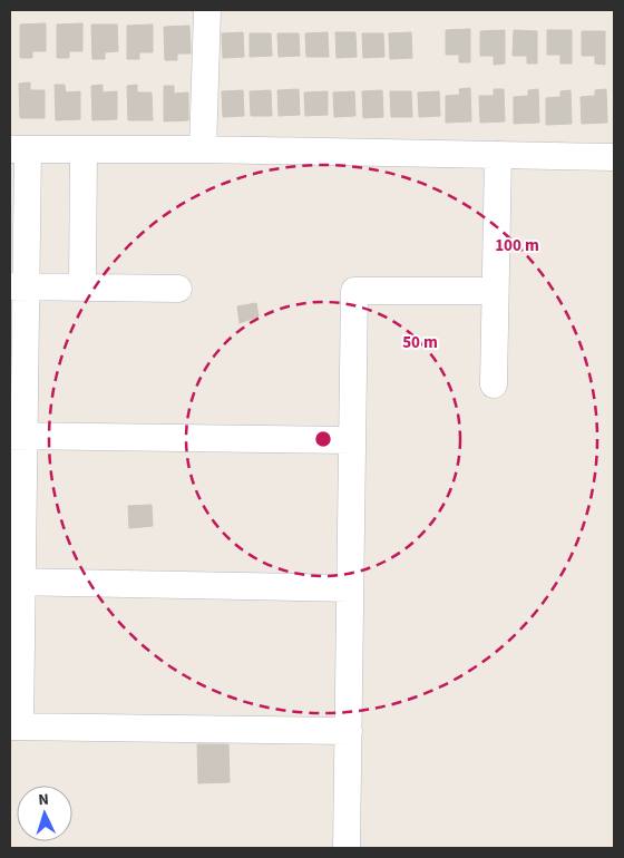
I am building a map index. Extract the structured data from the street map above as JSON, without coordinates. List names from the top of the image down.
{
  "north": "top",
  "rings": ["100 m", "50 m"]
}
